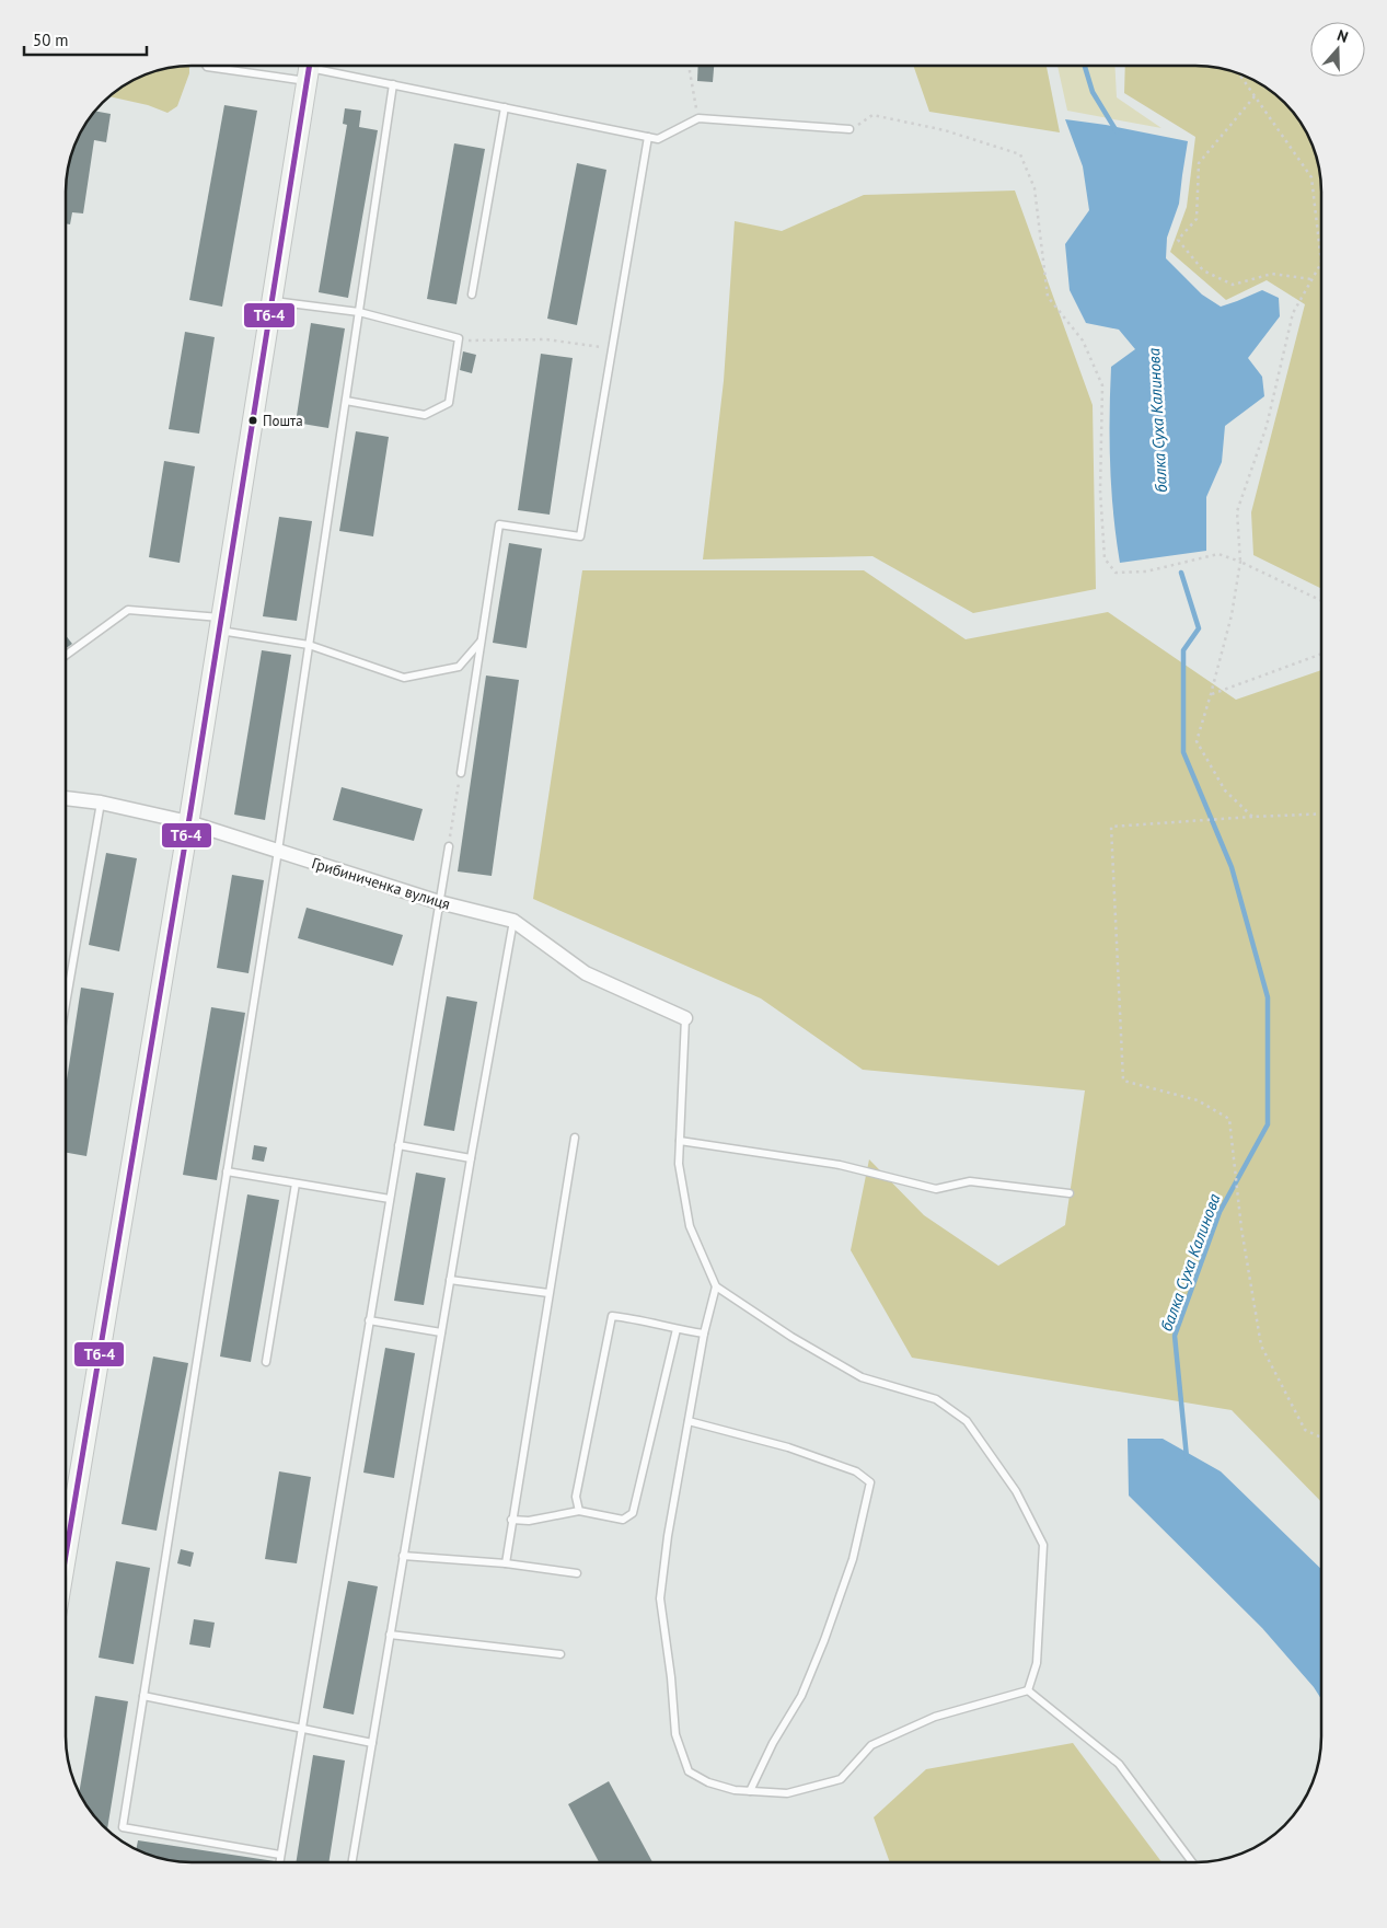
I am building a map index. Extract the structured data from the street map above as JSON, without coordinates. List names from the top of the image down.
{
  "streets": {
    "street": ["Грибиниченка вулиця"]
  },
  "water": ["балка Суха Калинова"],
  "places": ["Пошта"],
  "lines": ["transit line Тб-4"],
  "scale_bar": "50 m",
  "north": "top"
}
